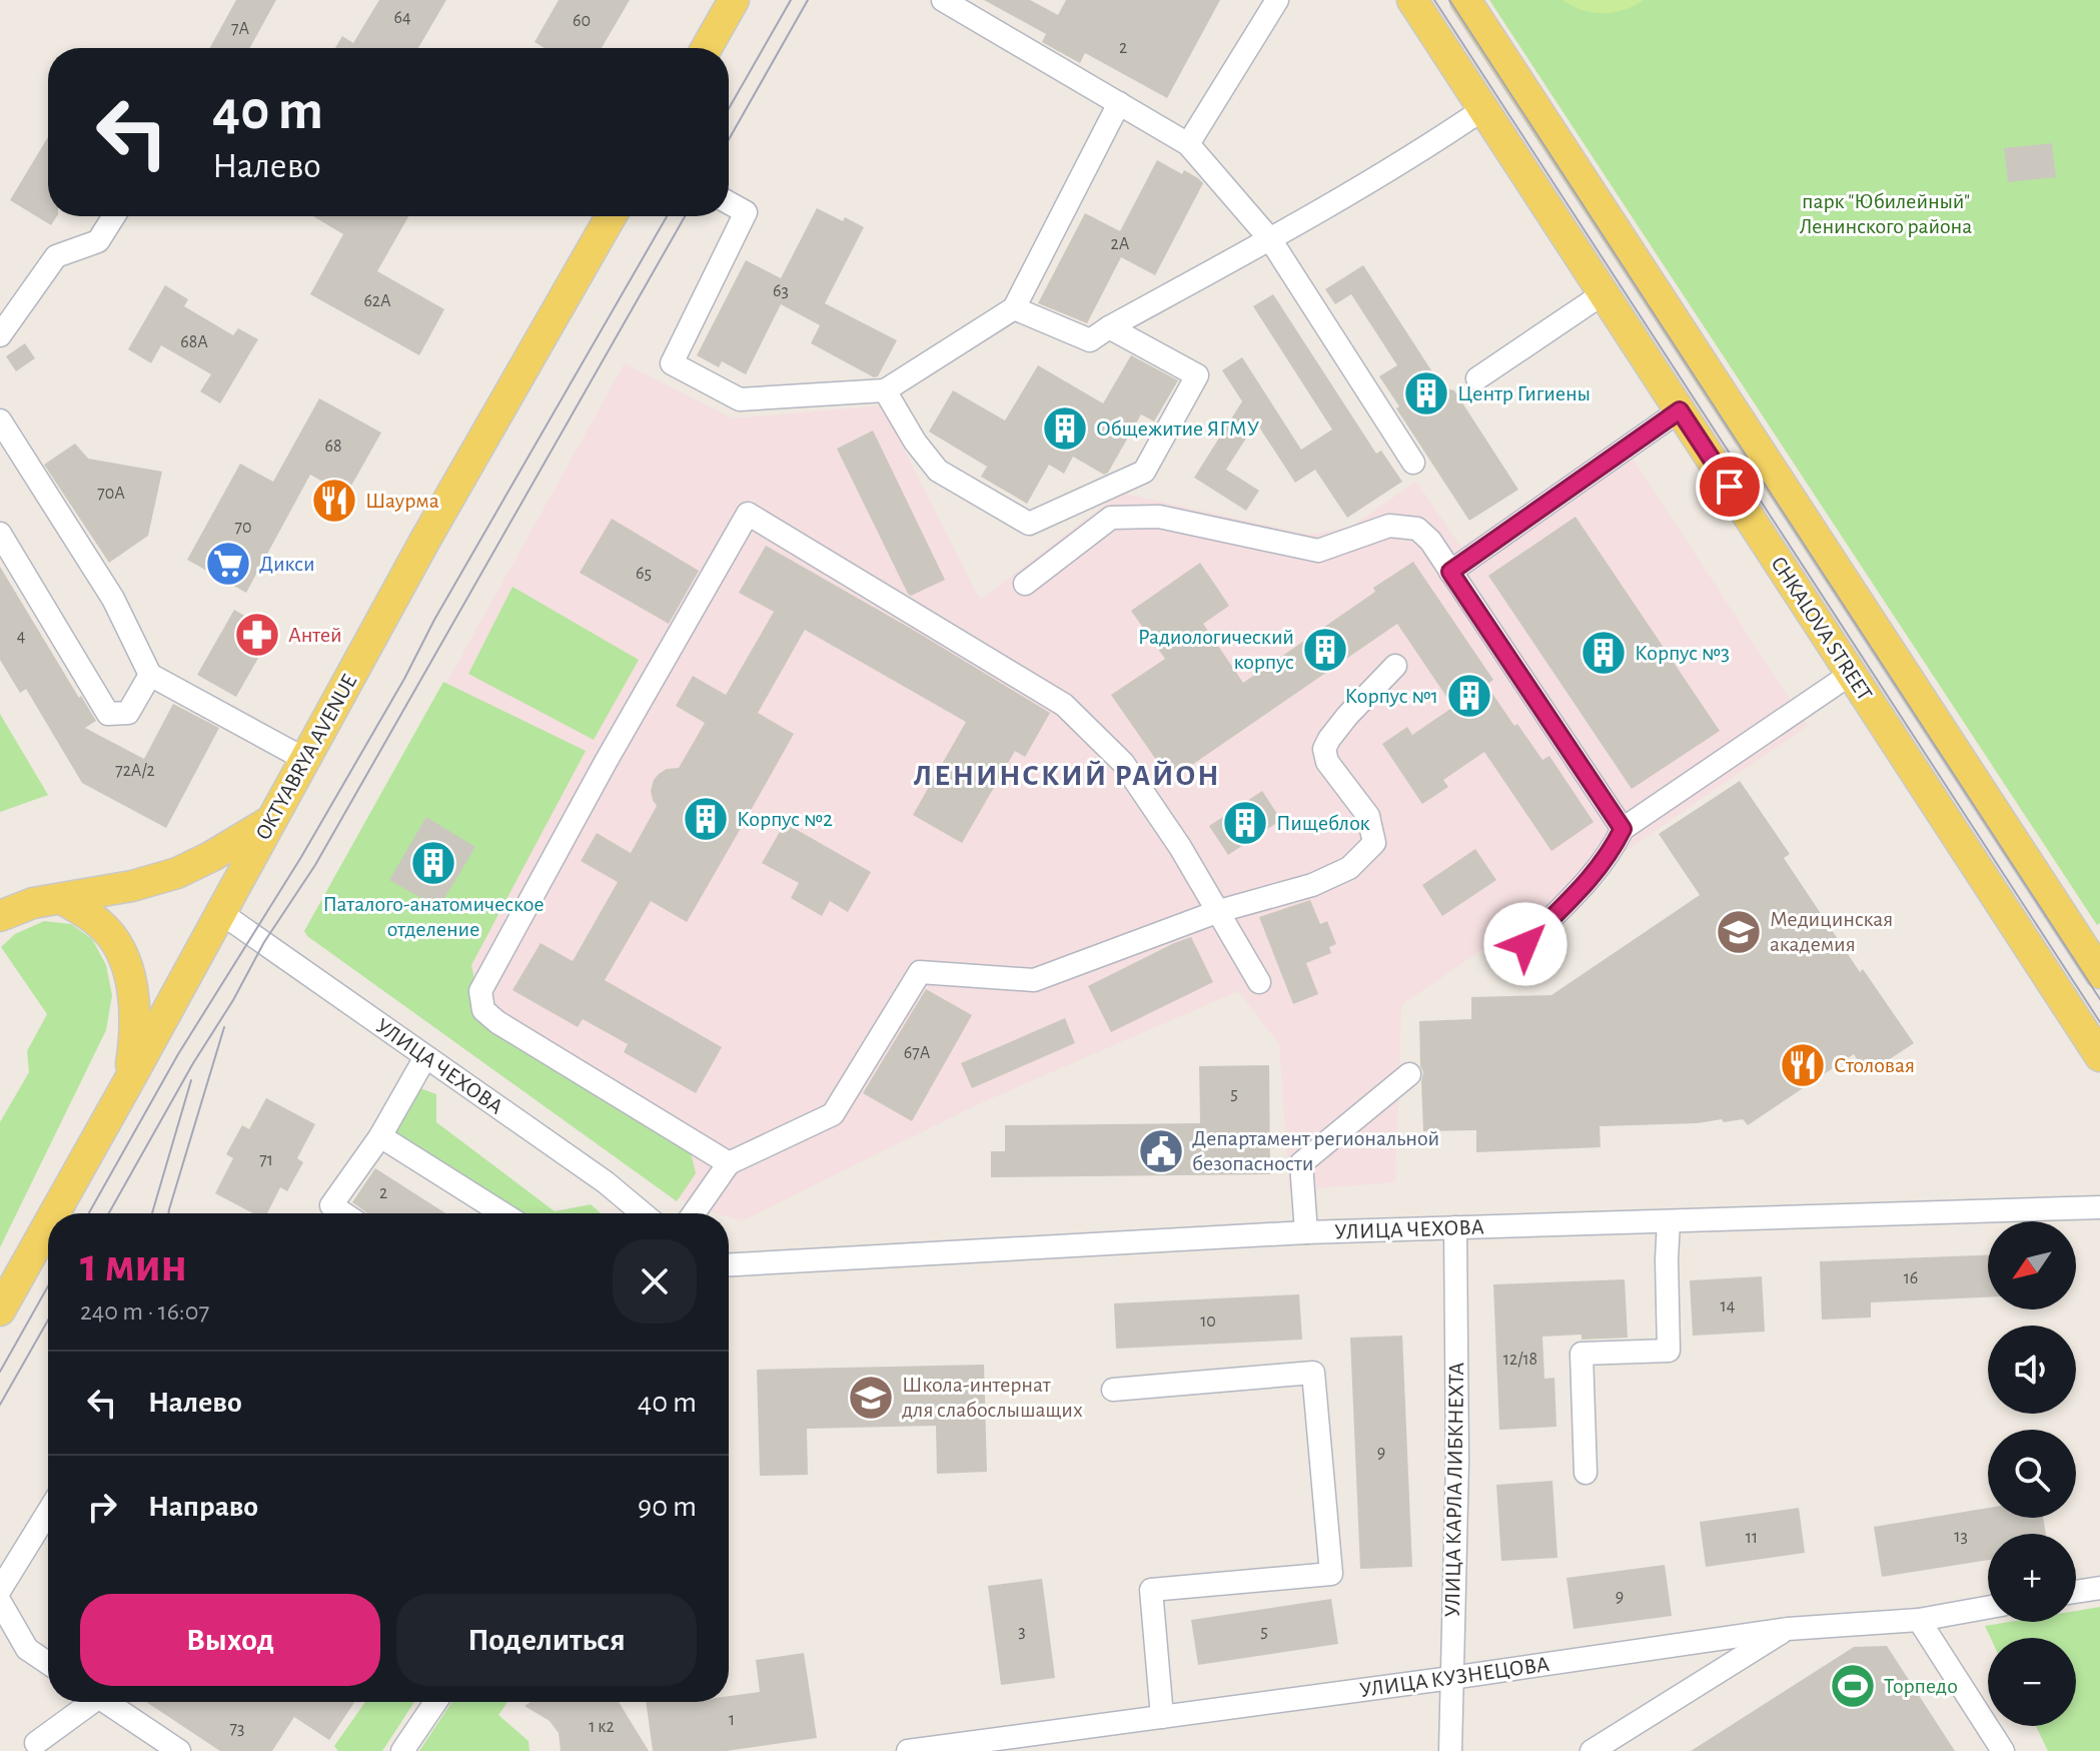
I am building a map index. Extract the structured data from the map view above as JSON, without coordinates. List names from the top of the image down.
{
  "streets": {
    "main road": ["CHKALOVA STREET", "OKTYABRYA AVENUE"],
    "street": ["УЛИЦА ЧЕХОВА", "УЛИЦА КАРЛА ЛИБКНЕХТА", "УЛИЦА КУЗНЕЦОВА"]
  },
  "crossings": [
    ["OKTYABRYA AVENUE", "УЛИЦА ЧЕХОВА"],
    ["УЛИЦА ЧЕХОВА", "УЛИЦА КАРЛА ЛИБКНЕХТА"],
    ["УЛИЦА КАРЛА ЛИБКНЕХТА", "УЛИЦА КУЗНЕЦОВА"]
  ],
  "districts": ["ЛЕНИНСКИЙ РАЙОН"],
  "parks": ["парк \"Юбилейный\" Ленинского района"],
  "places": {
    "building": [
      "Центр Гигиены",
      "Общежитие ЯГМУ",
      "Радиологический корпус",
      "Корпус №3",
      "Корпус №1",
      "Корпус №2",
      "Пищеблок",
      "Паталого-анатомическое отделение"
    ],
    "restaurant": ["Шаурма", "Столовая"],
    "supermarket": ["Дикси"],
    "pharmacy": ["Антей"],
    "school or university": ["Медицинская академия", "Школа-интернат для слабослышащих"],
    "public building": ["Департамент региональной безопасности"],
    "sports": ["Торпедо"]
  },
  "house_numbers": [
    "64",
    "60",
    "7А",
    "2",
    "2А",
    "63",
    "62А",
    "68А",
    "68",
    "70А",
    "70",
    "65",
    "4",
    "72А/2",
    "67А",
    "5",
    "71",
    "2",
    "16",
    "14",
    "10",
    "12/18",
    "9",
    "13",
    "11",
    "9",
    "3",
    "5",
    "1",
    "1 к2",
    "73"
  ],
  "north": "bottom left",
  "page": {
    "turn": ["40 m", "Налево"],
    "heading": ["1 мин", "240 m · 16:07"],
    "map_buttons": ["+", "−"],
    "list": [
      {
        "name": "Налево",
        "value": "40 m"
      },
      {
        "name": "Направо",
        "value": "90 m"
      }
    ],
    "buttons": ["Выход", "Поделиться"]
  }
}
